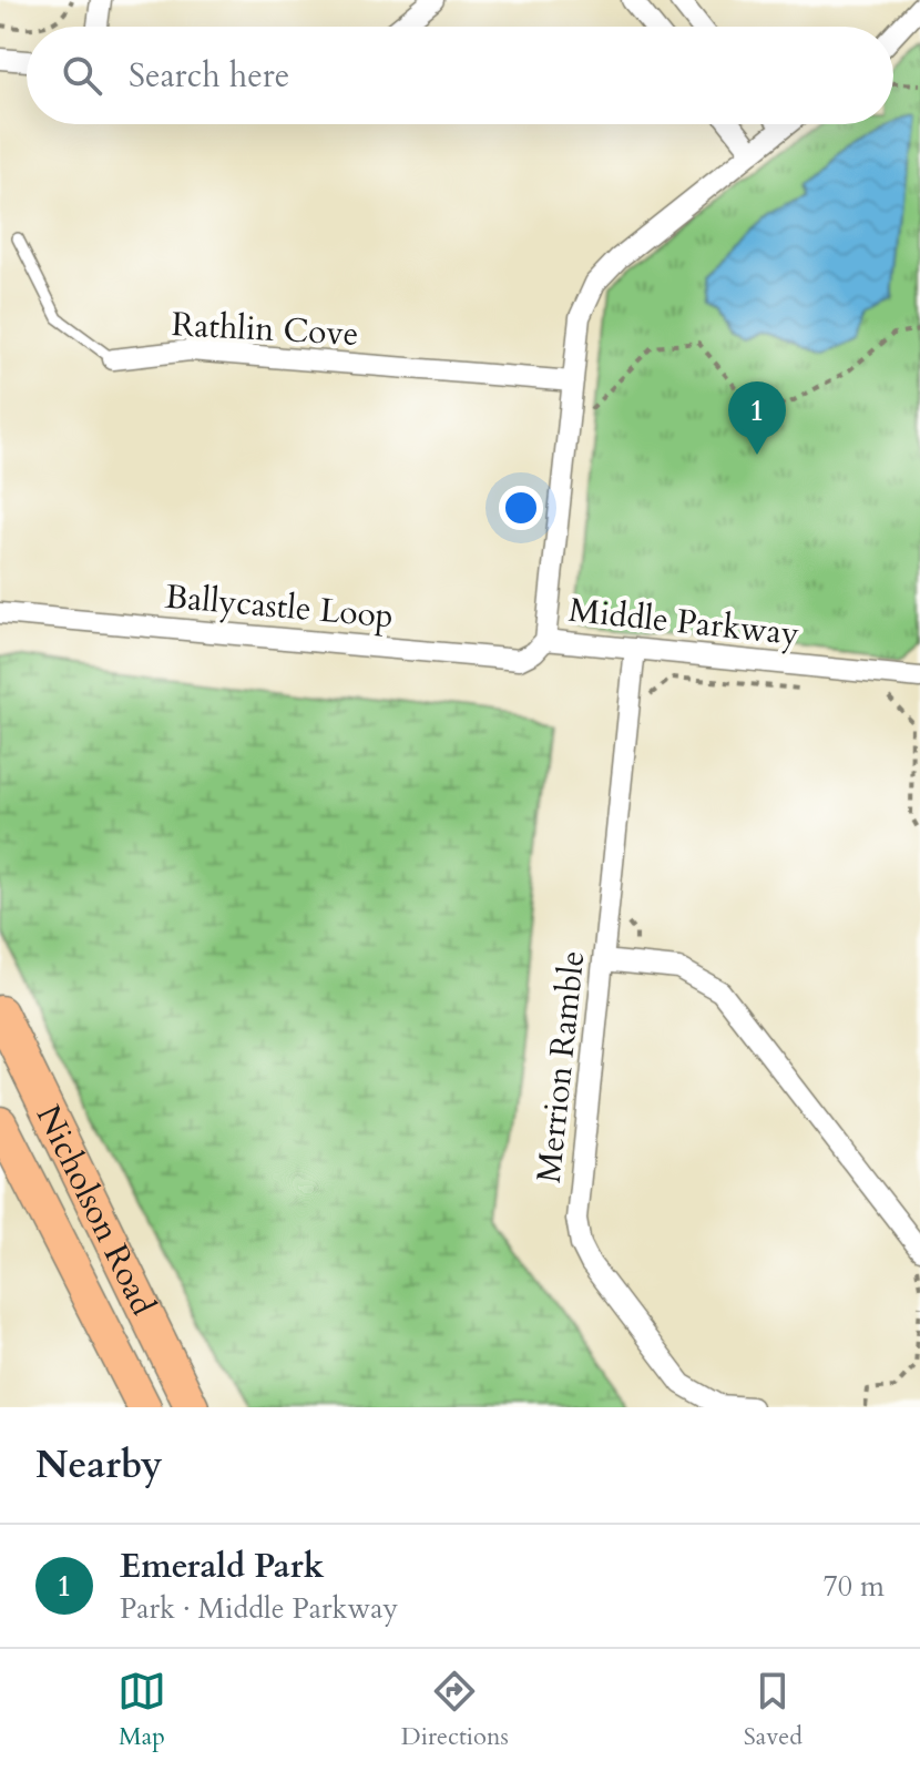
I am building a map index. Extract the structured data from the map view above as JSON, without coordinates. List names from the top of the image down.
{
  "streets": {
    "main road": ["Nicholson Road"],
    "street": [
      "Rathlin Cove",
      "Ballycastle Loop",
      "Middle Parkway",
      "Merrion Ramble"
    ]
  },
  "crossings": [
    ["Rathlin Cove", "Middle Parkway"],
    ["Ballycastle Loop", "Middle Parkway"],
    ["Middle Parkway", "Merrion Ramble"]
  ],
  "page": {
    "search": "Search here",
    "pins": "1",
    "heading": "Nearby",
    "list": [
      {
        "mark": "1",
        "name": "Emerald Park",
        "note": "Park · Middle Parkway",
        "value": "70 m"
      }
    ],
    "nav": ["Map", "Directions", "Saved"]
  }
}
